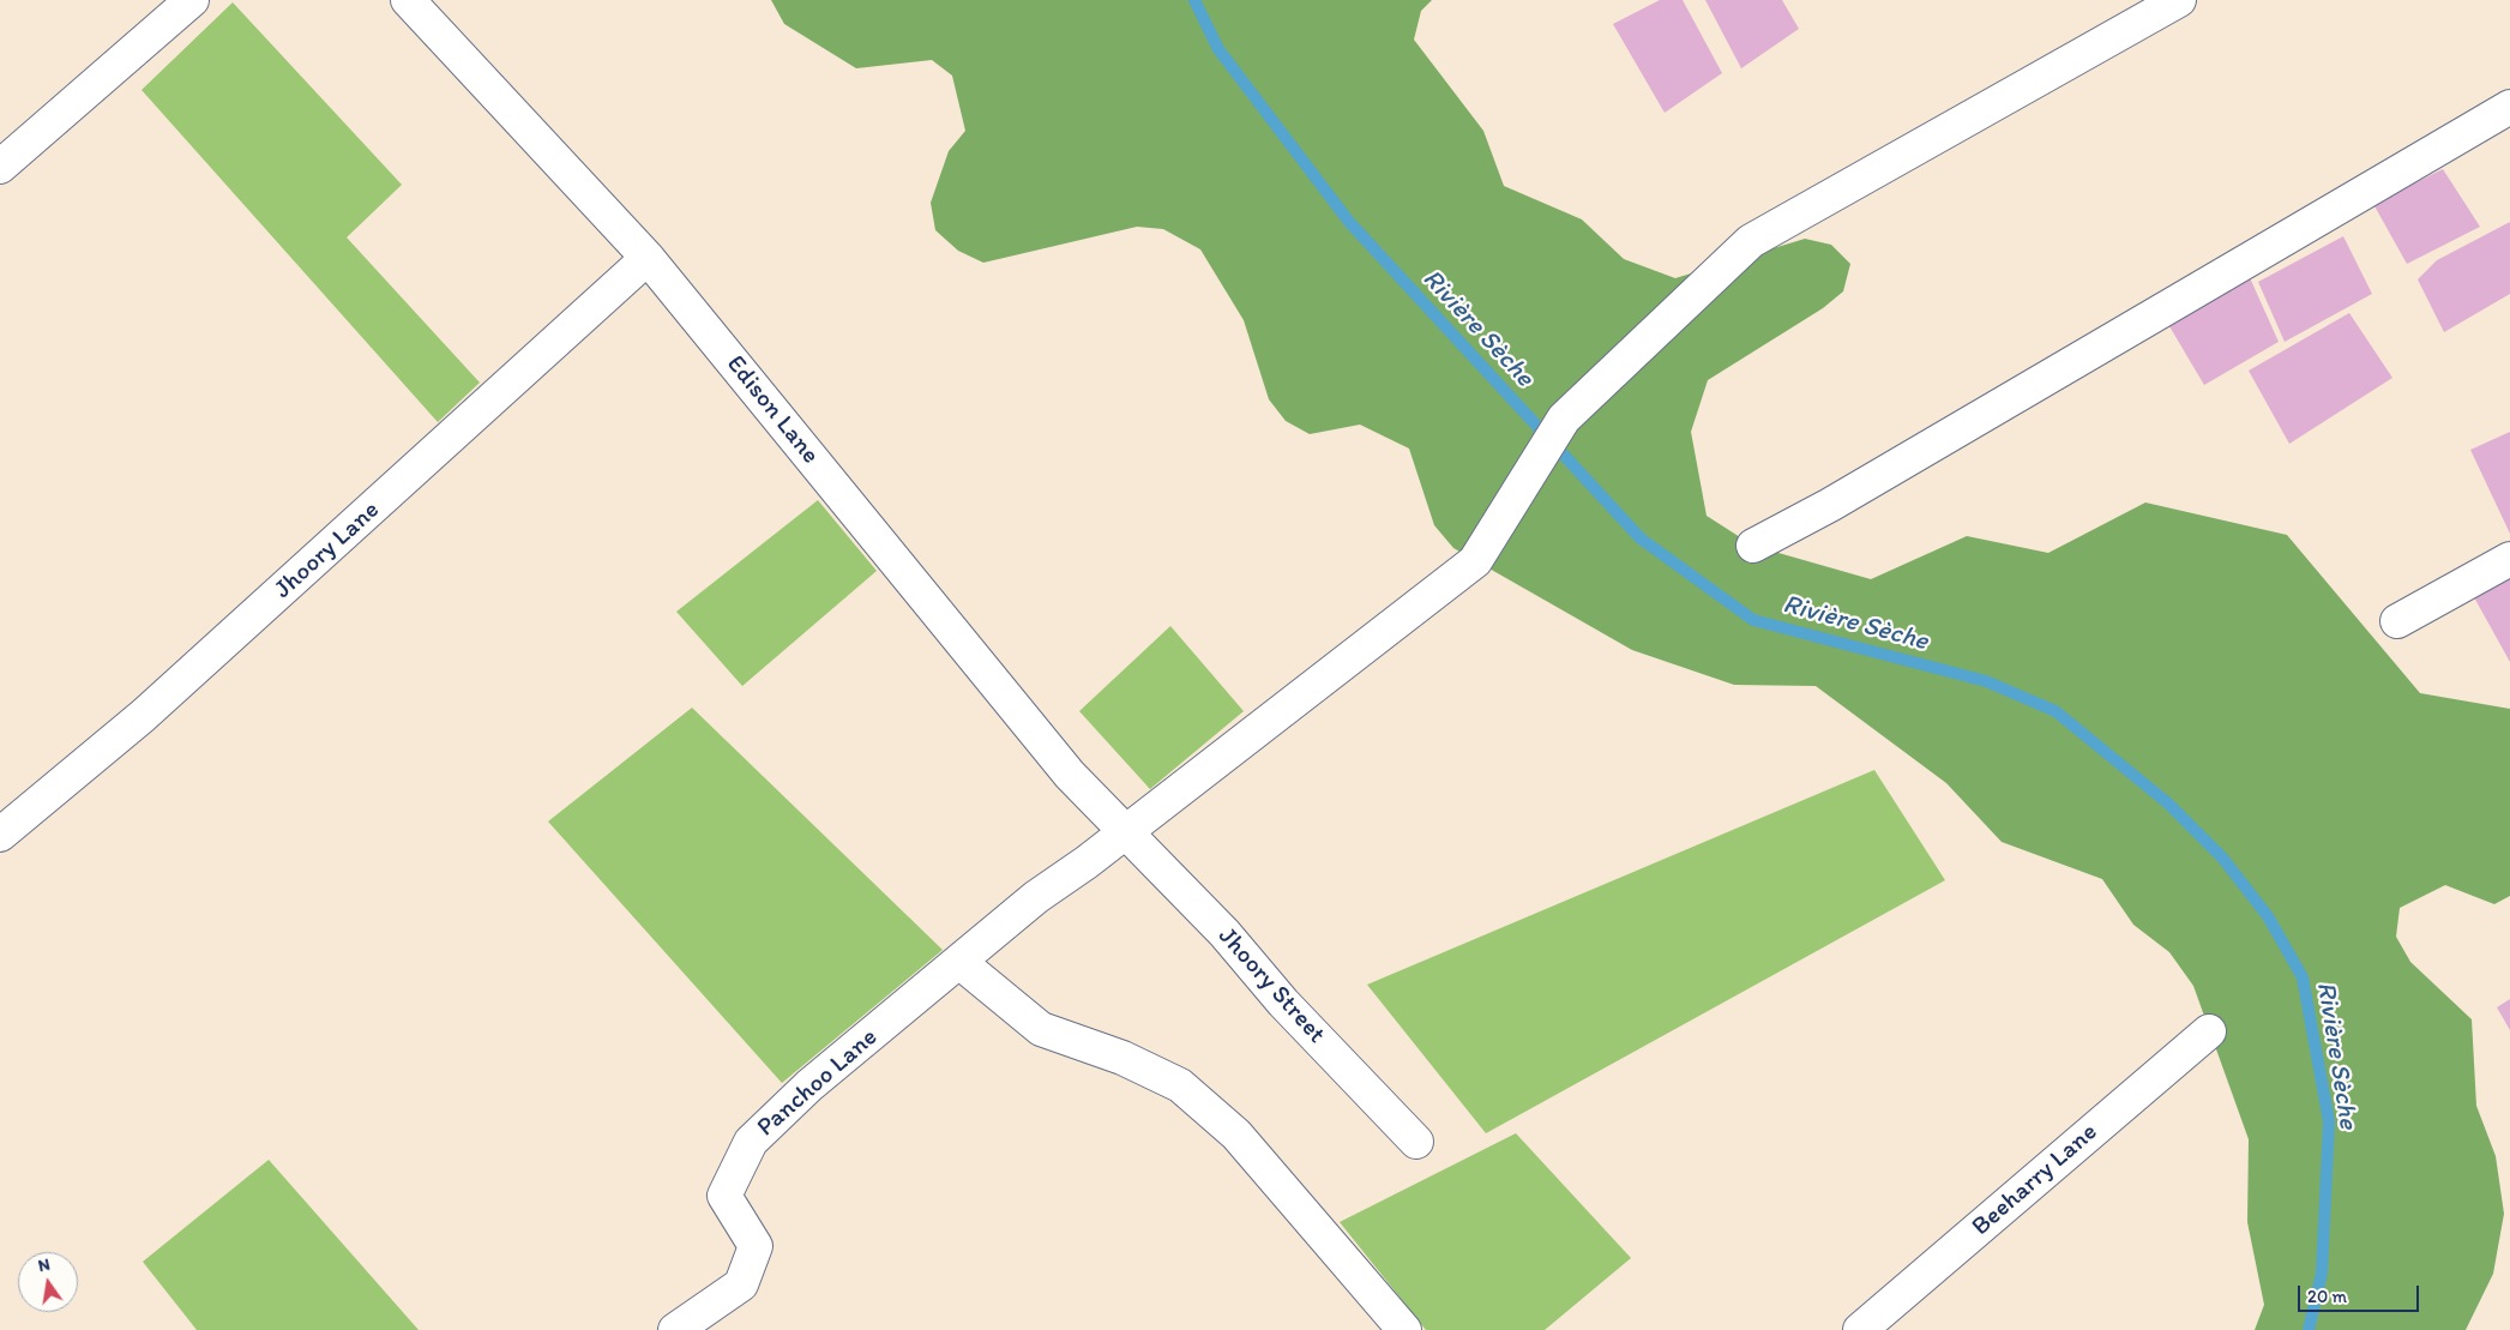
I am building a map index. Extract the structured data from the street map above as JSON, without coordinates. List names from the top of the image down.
{
  "streets": {
    "street": [
      "Edison Lane",
      "Jhoory Lane",
      "Jhoory Street",
      "Panchoo Lane",
      "Beeharry Lane"
    ]
  },
  "crossings": [
    ["Edison Lane", "Jhoory Lane"],
    ["Edison Lane", "Jhoory Street"]
  ],
  "water": ["Rivière Sèche"],
  "scale_bar": "20 m",
  "north": "top"
}
